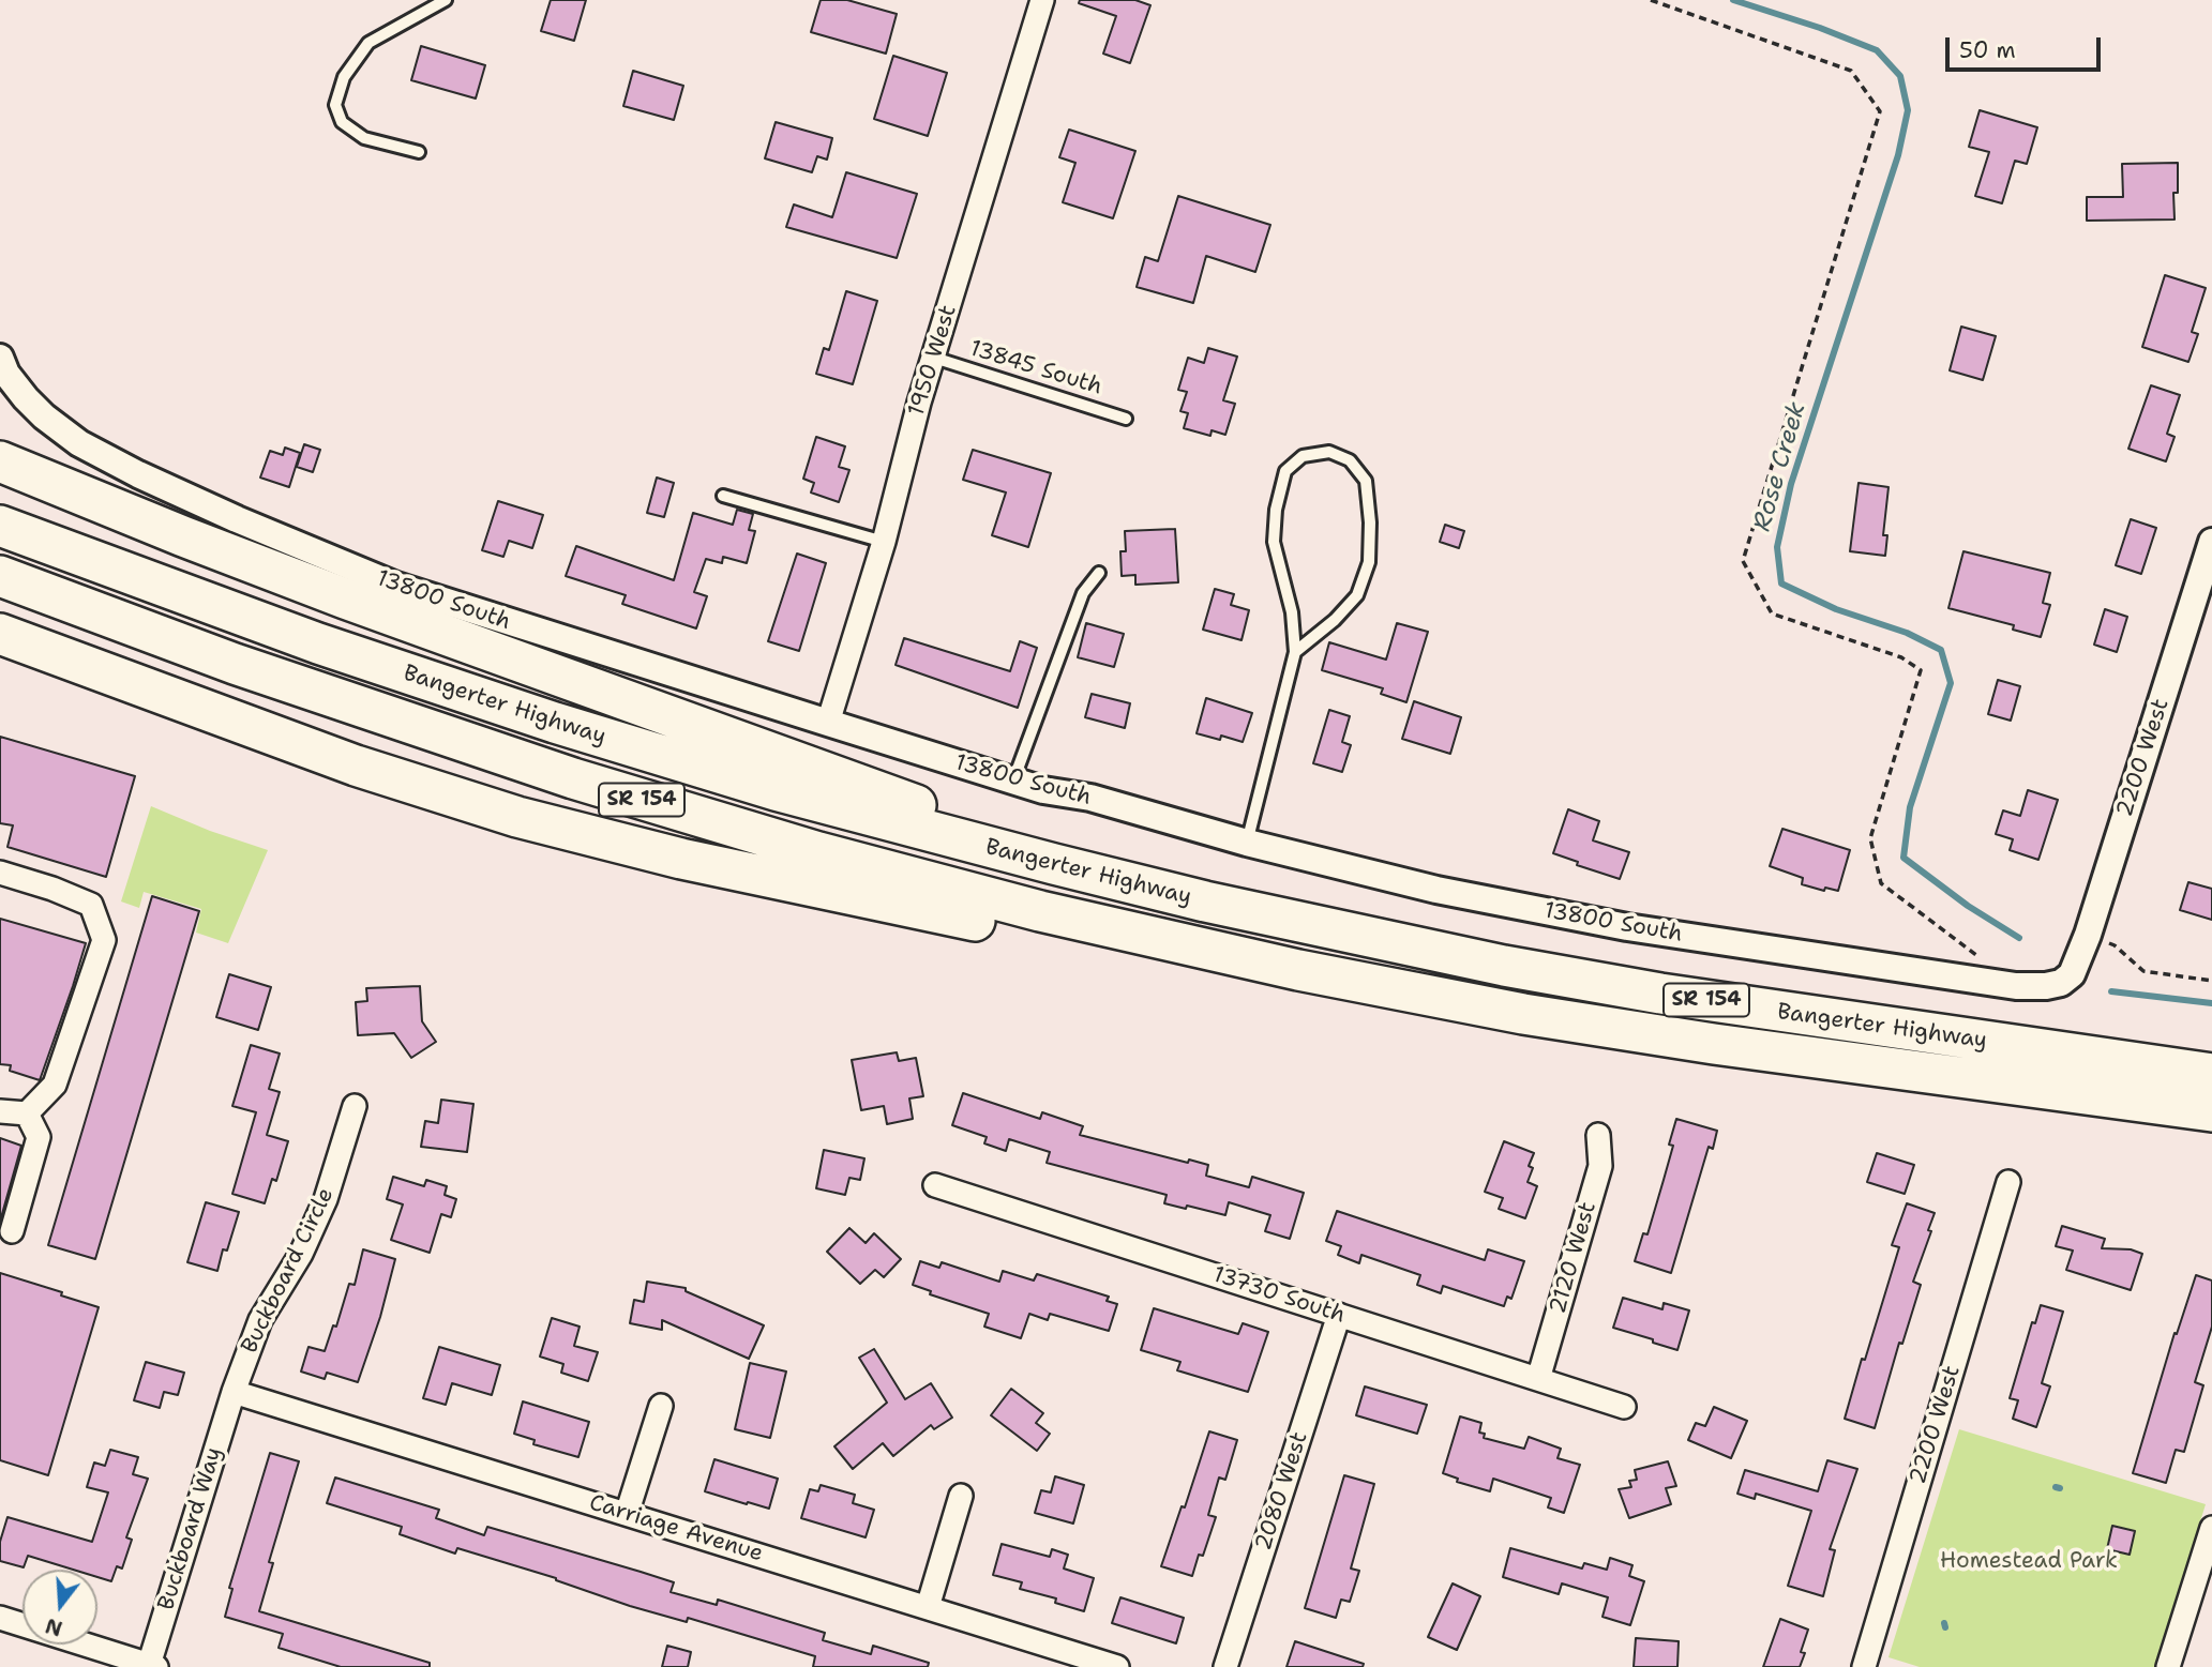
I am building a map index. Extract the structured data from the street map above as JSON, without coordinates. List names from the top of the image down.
{
  "streets": {
    "highway": ["Bangerter Highway", "SR 154"],
    "street": [
      "1950 West",
      "13800 South",
      "2200 West",
      "2120 West",
      "Buckboard Circle",
      "13730 South",
      "2080 West",
      "Buckboard Way",
      "Carriage Avenue"
    ],
    "lane": ["13845 South"]
  },
  "crossings": [
    ["1950 West", "13845 South"],
    ["1950 West", "13800 South"],
    ["13800 South", "2200 West"],
    ["2120 West", "13730 South"],
    ["Buckboard Circle", "Buckboard Way"],
    ["Buckboard Circle", "Carriage Avenue"],
    ["13730 South", "2080 West"],
    ["Buckboard Way", "Carriage Avenue"]
  ],
  "water": ["Rose Creek"],
  "parks": ["Homestead Park"],
  "scale_bar": "50 m",
  "north": "bottom"
}
